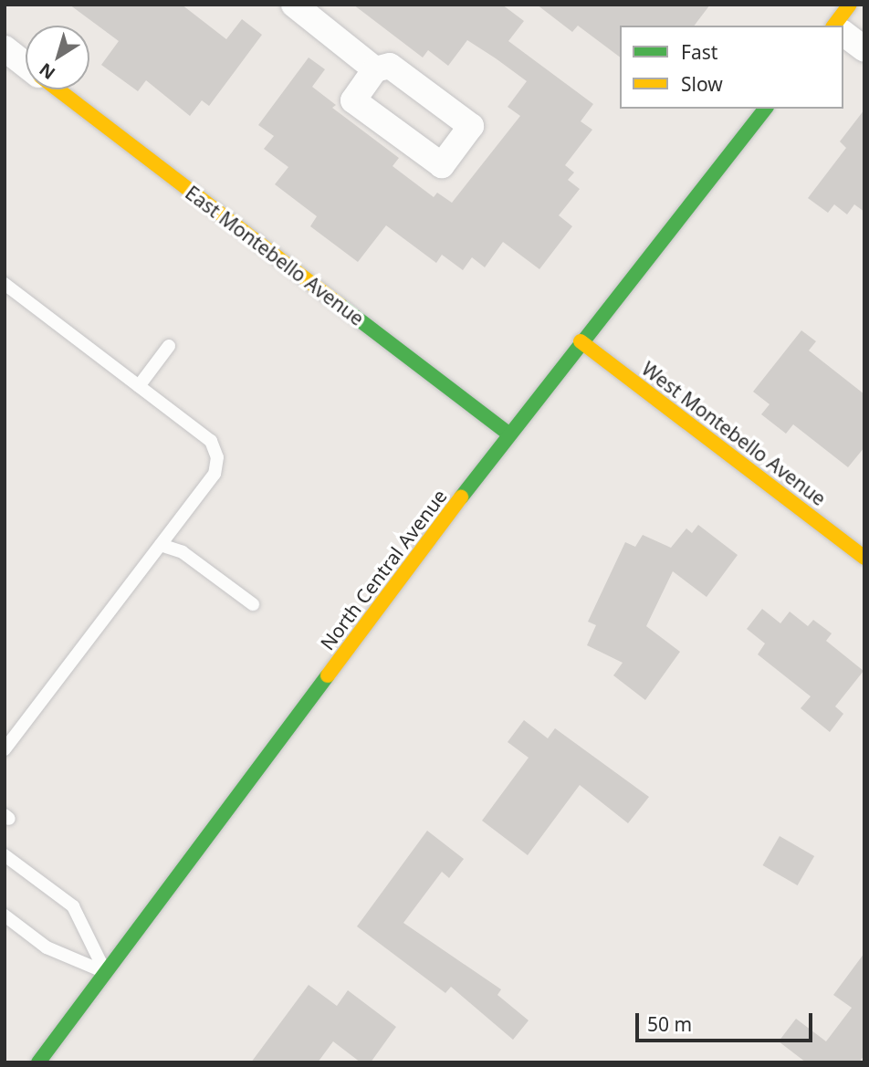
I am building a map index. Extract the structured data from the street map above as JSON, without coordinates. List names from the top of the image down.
{
  "streets": {
    "main road": ["East Montebello Avenue", "West Montebello Avenue", "North Central Avenue"]
  },
  "crossings": [
    ["East Montebello Avenue", "North Central Avenue"],
    ["West Montebello Avenue", "North Central Avenue"]
  ],
  "legend": ["Fast", "Slow"],
  "scale_bar": "50 m",
  "north": "bottom left"
}
